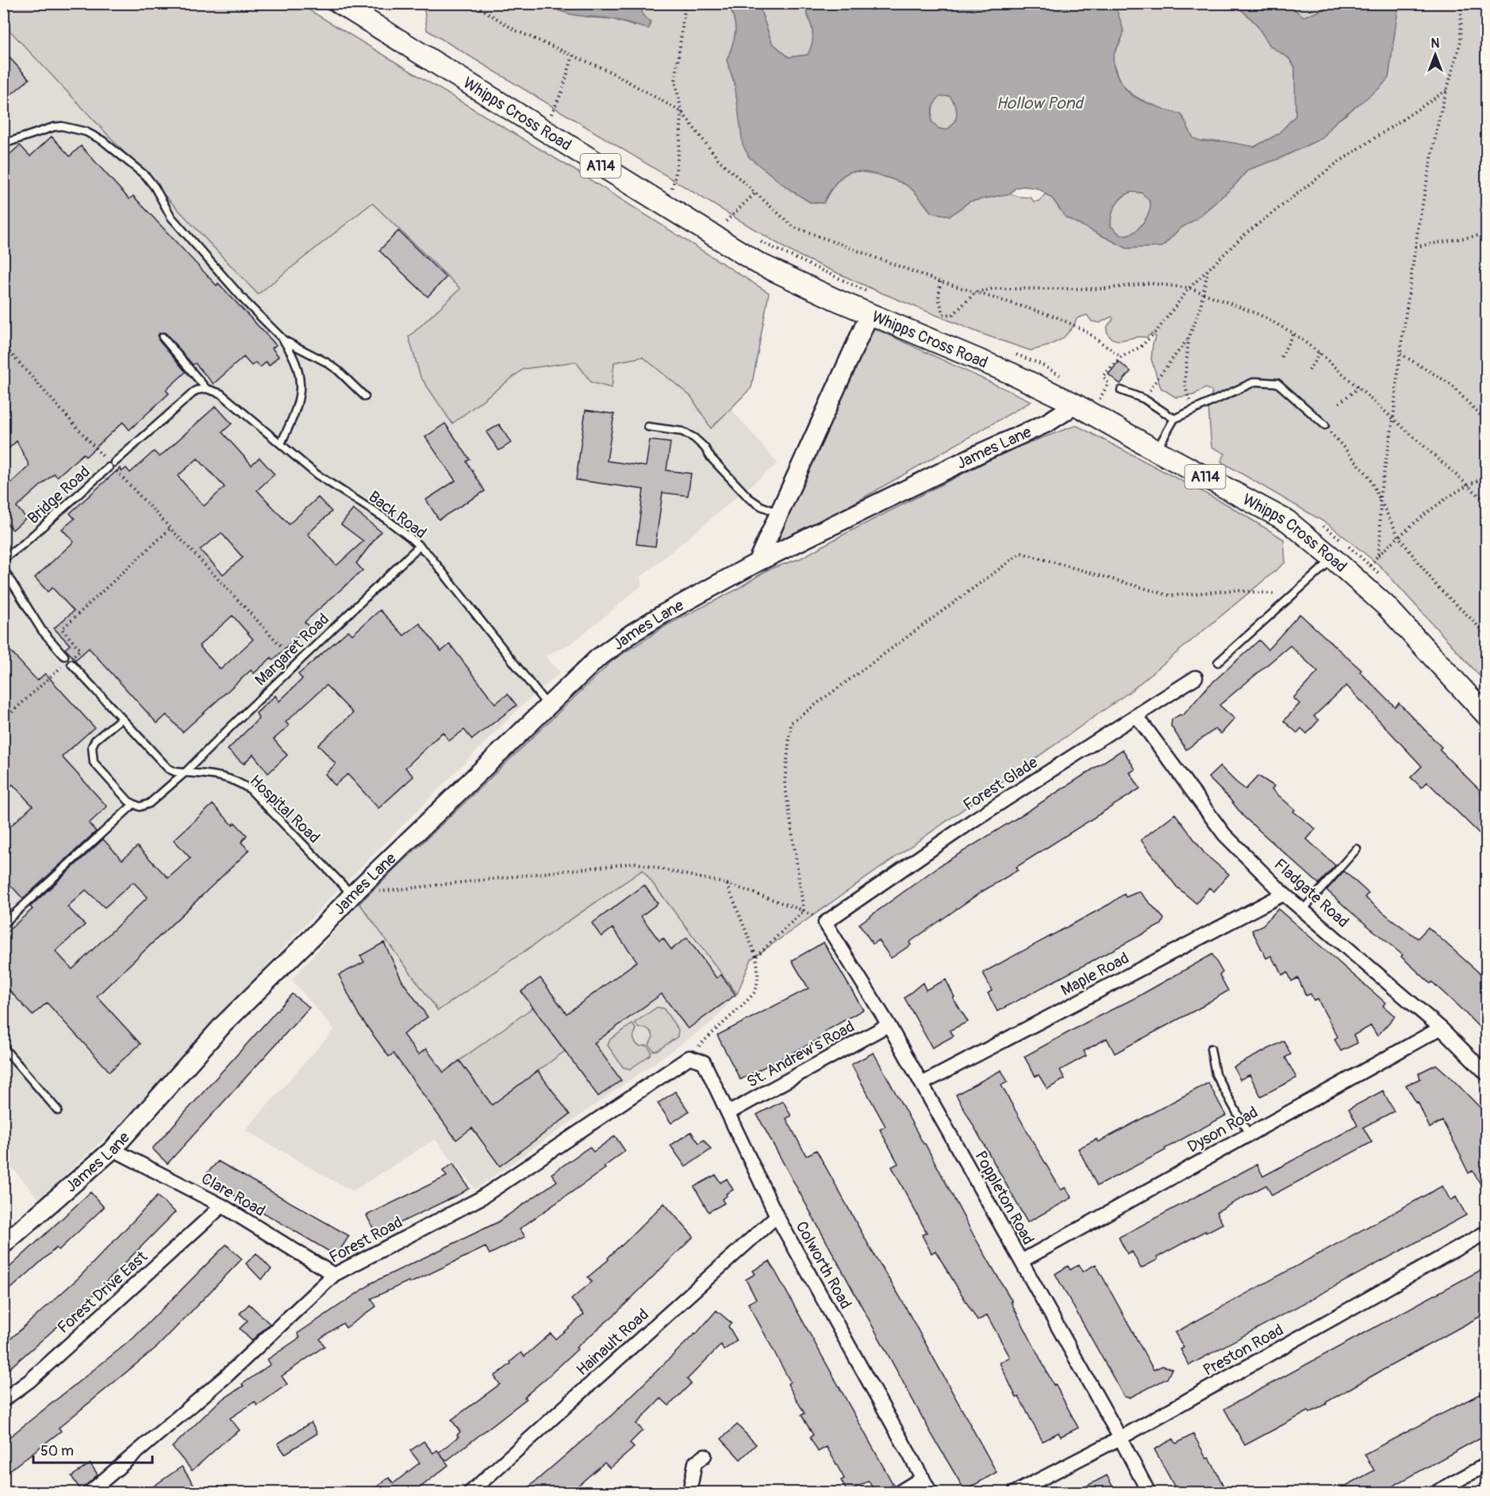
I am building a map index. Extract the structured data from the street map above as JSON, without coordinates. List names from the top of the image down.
{
  "streets": {
    "main road": ["Whipps Cross Road", "A114"],
    "street": [
      "James Lane",
      "Forest Glade",
      "Fladgate Road",
      "Maple Road",
      "St. Andrew's Road",
      "Dyson Road",
      "Clare Road",
      "Poppleton Road",
      "Forest Road",
      "Colworth Road",
      "Forest Drive East",
      "Hainault Road",
      "Preston Road"
    ],
    "lane": [
      "Bridge Road",
      "Back Road",
      "Margaret Road",
      "Hospital Road"
    ]
  },
  "crossings": [
    ["Whipps Cross Road", "James Lane"],
    ["James Lane", "Back Road"],
    ["James Lane", "Hospital Road"],
    ["James Lane", "Clare Road"],
    ["Bridge Road", "Back Road"],
    ["Back Road", "Margaret Road"],
    ["Margaret Road", "Hospital Road"],
    ["Forest Glade", "Fladgate Road"],
    ["Forest Glade", "Poppleton Road"],
    ["Fladgate Road", "Maple Road"],
    ["Fladgate Road", "Dyson Road"],
    ["Maple Road", "Poppleton Road"],
    ["St. Andrew's Road", "Poppleton Road"],
    ["St. Andrew's Road", "Colworth Road"],
    ["Dyson Road", "Poppleton Road"],
    ["Clare Road", "Forest Road"],
    ["Clare Road", "Forest Drive East"],
    ["Poppleton Road", "Preston Road"],
    ["Forest Road", "Colworth Road"],
    ["Colworth Road", "Hainault Road"]
  ],
  "water": ["Hollow Pond"],
  "scale_bar": "50 m",
  "north": "top"
}
